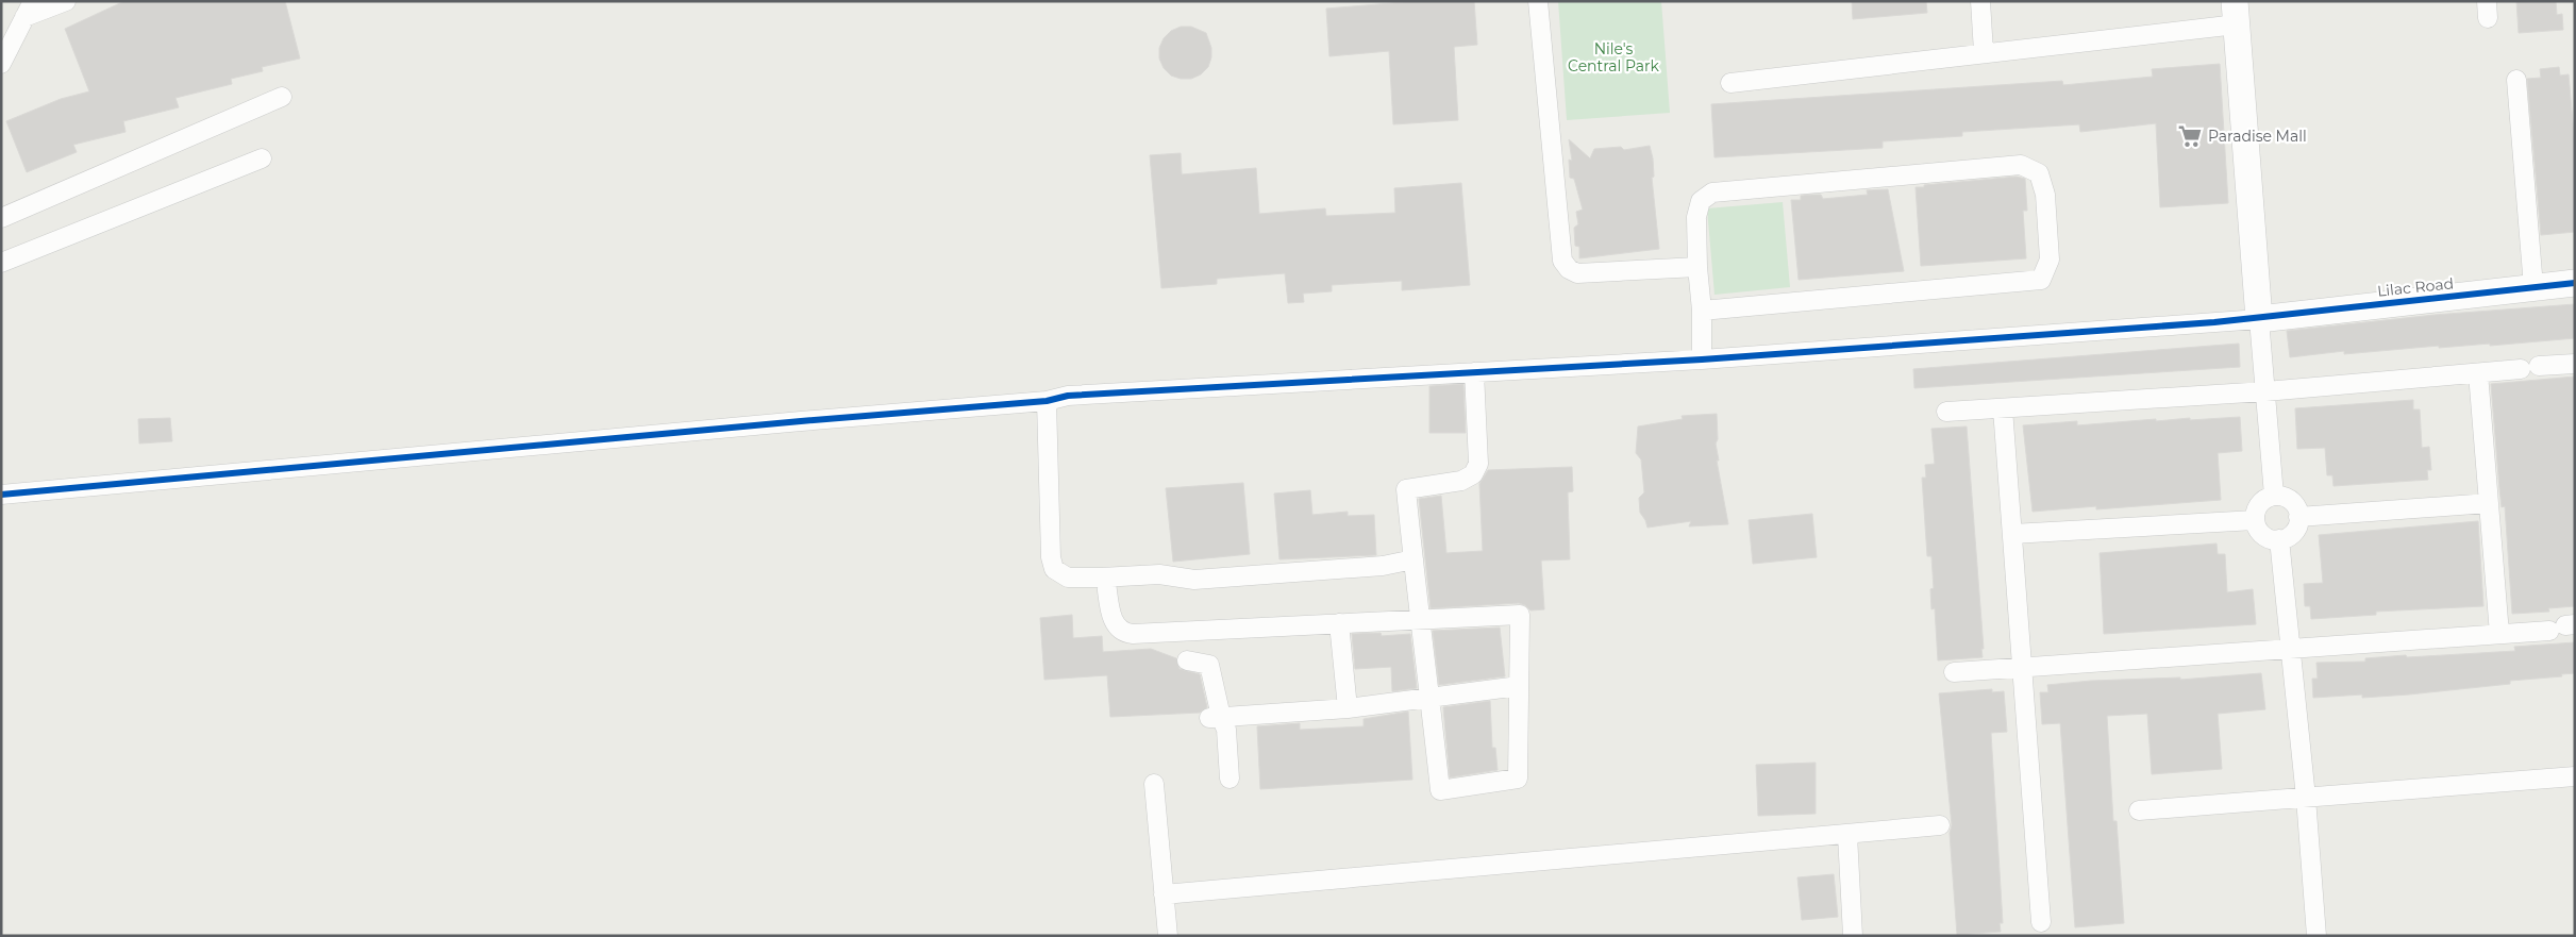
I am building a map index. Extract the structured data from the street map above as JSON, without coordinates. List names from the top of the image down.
{
  "streets": {
    "street": ["Lilac Road"]
  },
  "parks": ["Nile's Central Park"],
  "places": {
    "supermarket": ["Paradise Mall"]
  }
}
